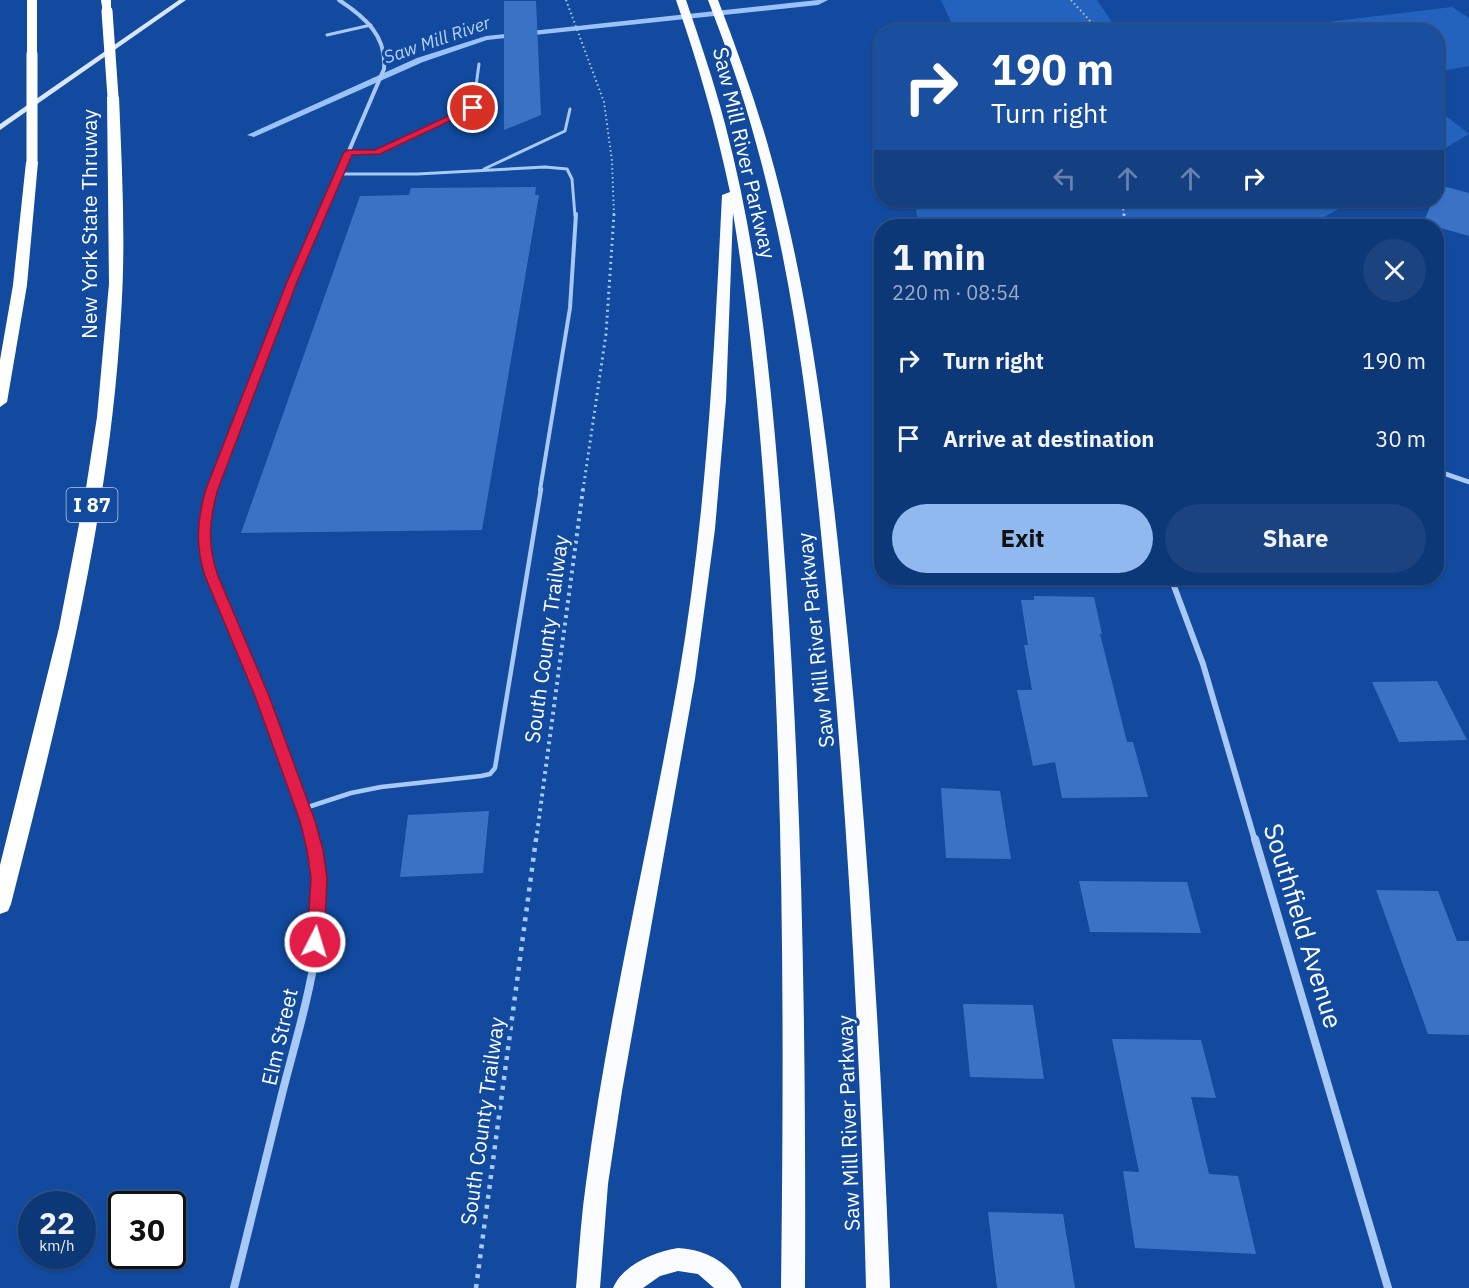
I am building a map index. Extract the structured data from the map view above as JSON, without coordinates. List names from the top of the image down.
{
  "streets": {
    "highway": ["Saw Mill River Parkway", "New York State Thruway", "I 87"],
    "street": ["Southfield Avenue", "Elm Street"],
    "path": ["South County Trailway"]
  },
  "water": ["Saw Mill River"],
  "page": {
    "turn": ["190 m", "Turn right"],
    "heading": ["1 min", "220 m · 08:54"],
    "list": [
      {
        "name": "Turn right",
        "value": "190 m"
      },
      {
        "name": "Arrive at destination",
        "value": "30 m"
      }
    ],
    "buttons": ["Exit", "Share"],
    "speed": "22 km/h",
    "limit": "30"
  }
}
